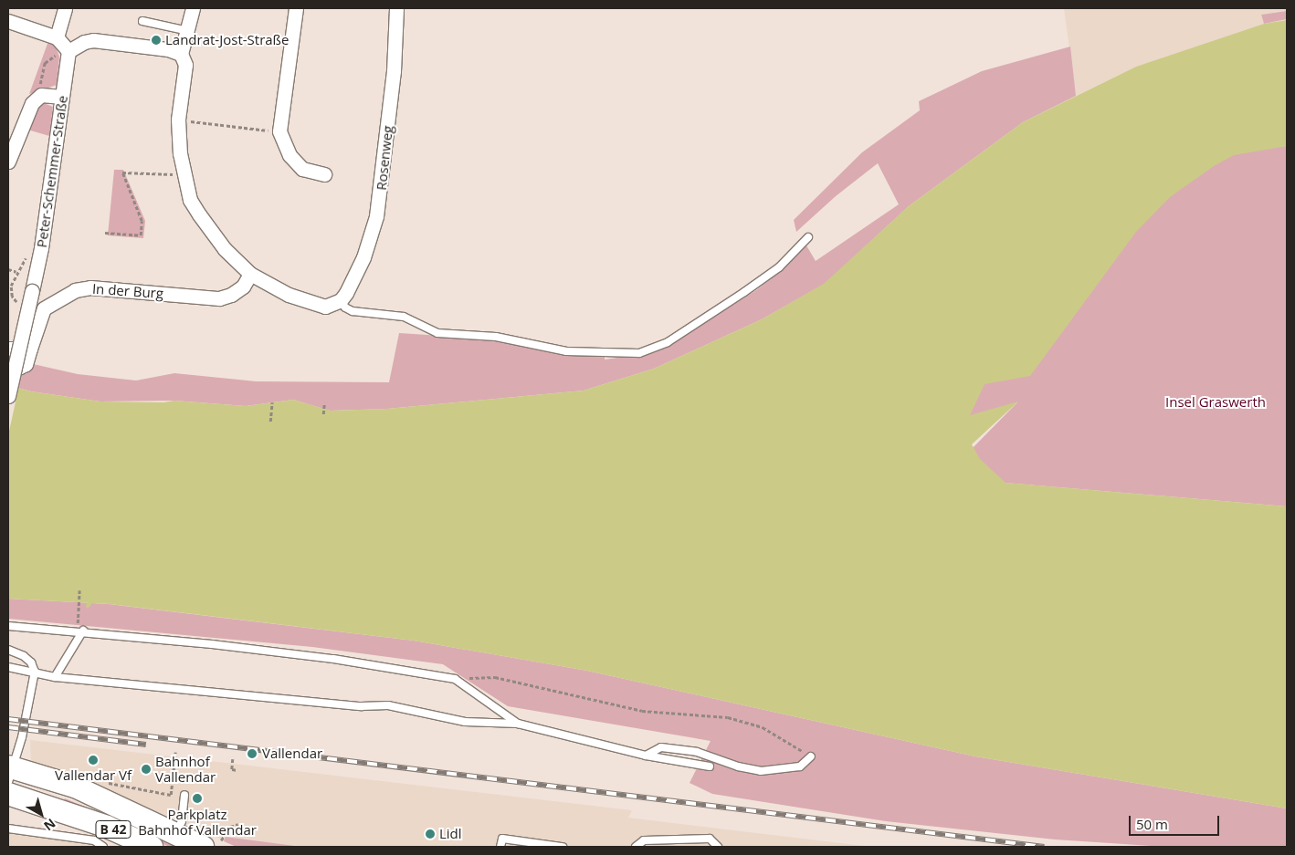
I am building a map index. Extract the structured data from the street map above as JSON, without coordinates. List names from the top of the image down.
{
  "streets": {
    "main road": ["B 42"],
    "street": ["Rosenweg", "Peter-Schemmer-Straße", "In der Burg"]
  },
  "parks": ["Insel Graswerth"],
  "places": [
    "Landrat-Jost-Straße",
    "Vallendar",
    "Vallendar Vf",
    "Bahnhof Vallendar",
    "Parkplatz Bahnhof Vallendar",
    "Lidl"
  ],
  "scale_bar": "50 m",
  "north": "bottom right"
}
